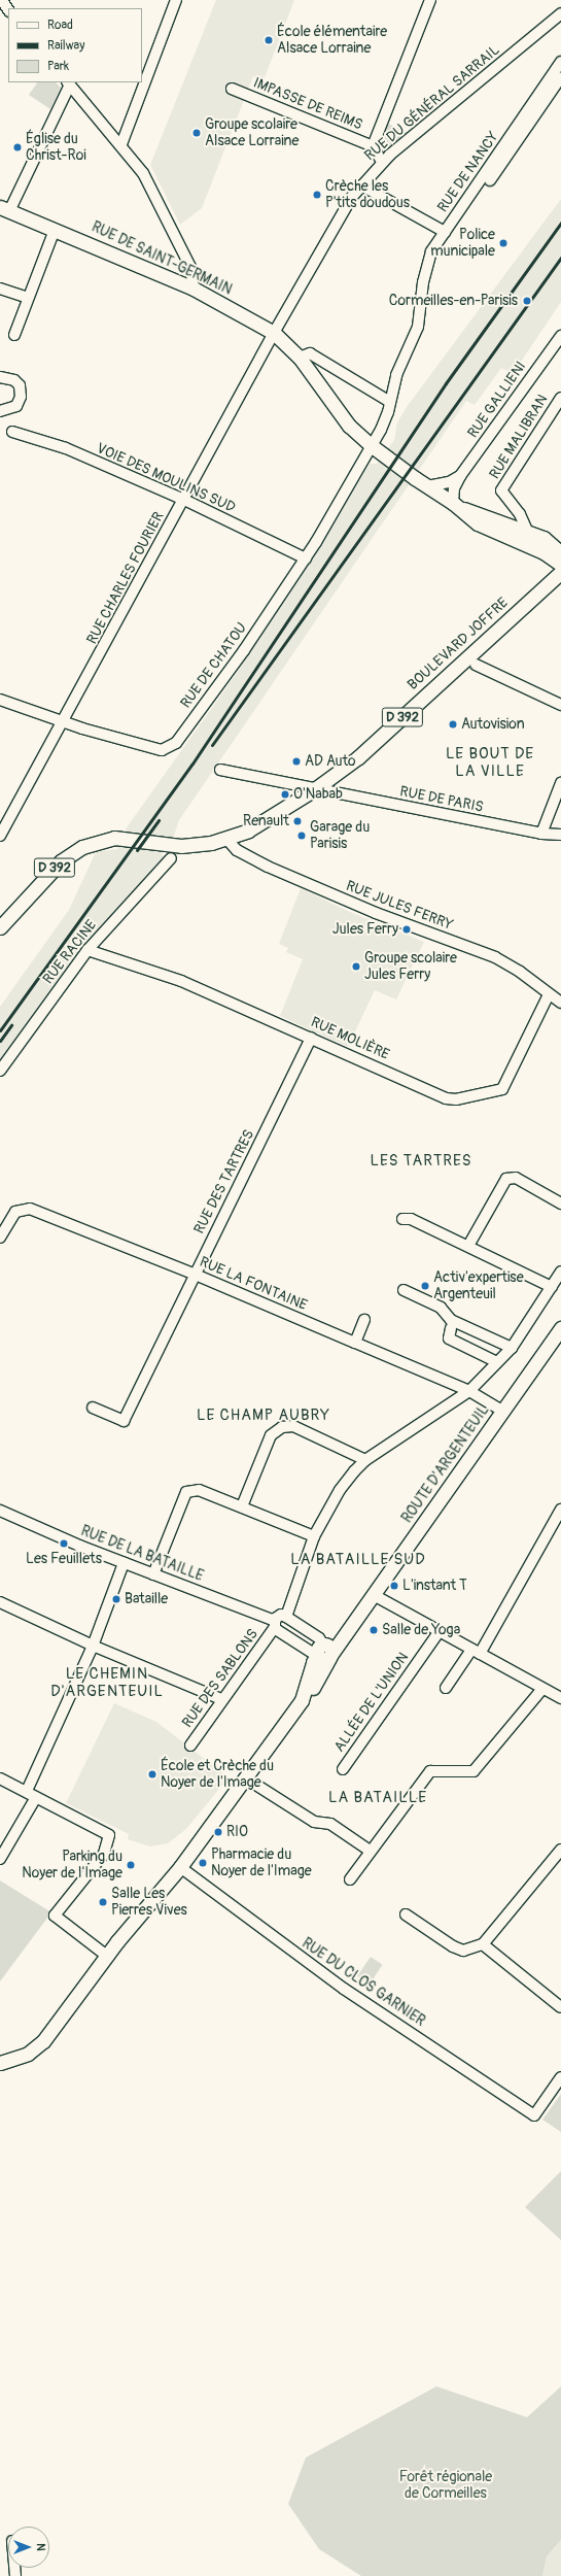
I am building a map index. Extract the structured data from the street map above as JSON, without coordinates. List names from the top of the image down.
{
  "streets": {
    "main road": [
      "RUE DE SAINT-GERMAIN",
      "BOULEVARD JOFFRE",
      "D 392",
      "ROUTE D'ARGENTEUIL"
    ],
    "street": [
      "RUE DU GÉNÉRAL SARRAIL",
      "IMPASSE DE REIMS",
      "RUE DE NANCY",
      "RUE GALLIENI",
      "RUE MALIBRAN",
      "VOIE DES MOULINS SUD",
      "RUE CHARLES FOURIER",
      "RUE DE CHATOU",
      "RUE DE PARIS",
      "RUE JULES FERRY",
      "RUE RACINE",
      "RUE MOLIÈRE",
      "RUE DES TARTRES",
      "RUE LA FONTAINE",
      "RUE DE LA BATAILLE",
      "RUE DES SABLONS",
      "ALLÉE DE L'UNION",
      "RUE DU CLOS GARNIER"
    ]
  },
  "crossings": [
    ["RUE DU GÉNÉRAL SARRAIL", "RUE DE SAINT-GERMAIN"],
    ["RUE DU GÉNÉRAL SARRAIL", "RUE CHARLES FOURIER"],
    ["RUE DE NANCY", "RUE DE SAINT-GERMAIN"],
    ["RUE DE NANCY", "RUE DE CHATOU"],
    ["RUE DE SAINT-GERMAIN", "RUE GALLIENI"],
    ["RUE DE SAINT-GERMAIN", "RUE MALIBRAN"],
    ["RUE DE SAINT-GERMAIN", "RUE CHARLES FOURIER"],
    ["RUE DE SAINT-GERMAIN", "RUE DE CHATOU"],
    ["VOIE DES MOULINS SUD", "RUE CHARLES FOURIER"],
    ["VOIE DES MOULINS SUD", "RUE DE CHATOU"],
    ["RUE CHARLES FOURIER", "RUE DE CHATOU"],
    ["BOULEVARD JOFFRE", "RUE DE PARIS"],
    ["BOULEVARD JOFFRE", "RUE JULES FERRY"],
    ["RUE JULES FERRY", "RUE MOLIÈRE"],
    ["RUE RACINE", "RUE MOLIÈRE"],
    ["RUE MOLIÈRE", "RUE DES TARTRES"],
    ["RUE DES TARTRES", "RUE LA FONTAINE"],
    ["RUE LA FONTAINE", "ROUTE D'ARGENTEUIL"],
    ["ROUTE D'ARGENTEUIL", "RUE DE LA BATAILLE"],
    ["ROUTE D'ARGENTEUIL", "RUE DU CLOS GARNIER"],
    ["RUE DE LA BATAILLE", "RUE DES SABLONS"]
  ],
  "districts": [
    "LE BOUT DE LA VILLE",
    "LES TARTRES",
    "LE CHAMP AUBRY",
    "LA BATAILLE SUD",
    "LE CHEMIN D'ARGENTEUIL",
    "LA BATAILLE"
  ],
  "parks": ["Forêt régionale de Cormeilles"],
  "places": [
    "École élémentaire Alsace Lorraine",
    "Groupe scolaire Alsace Lorraine",
    "Église du Christ-Roi",
    "Crèche les P'tits doudous",
    "Police municipale",
    "Cormeilles-en-Parisis",
    "Autovision",
    "AD Auto",
    "O'Nabab",
    "Renault",
    "Garage du Parisis",
    "Jules Ferry",
    "Groupe scolaire Jules Ferry",
    "Activ'expertise Argenteuil",
    "Les Feuillets",
    "L'instant T",
    "Bataille",
    "Salle de Yoga",
    "École et Crèche du Noyer de l'Image",
    "RIO",
    "Pharmacie du Noyer de l'Image",
    "Parking du Noyer de l'Image",
    "Salle Les Pierres Vives"
  ],
  "legend": ["Road", "Railway", "Park"],
  "north": "right"
}
